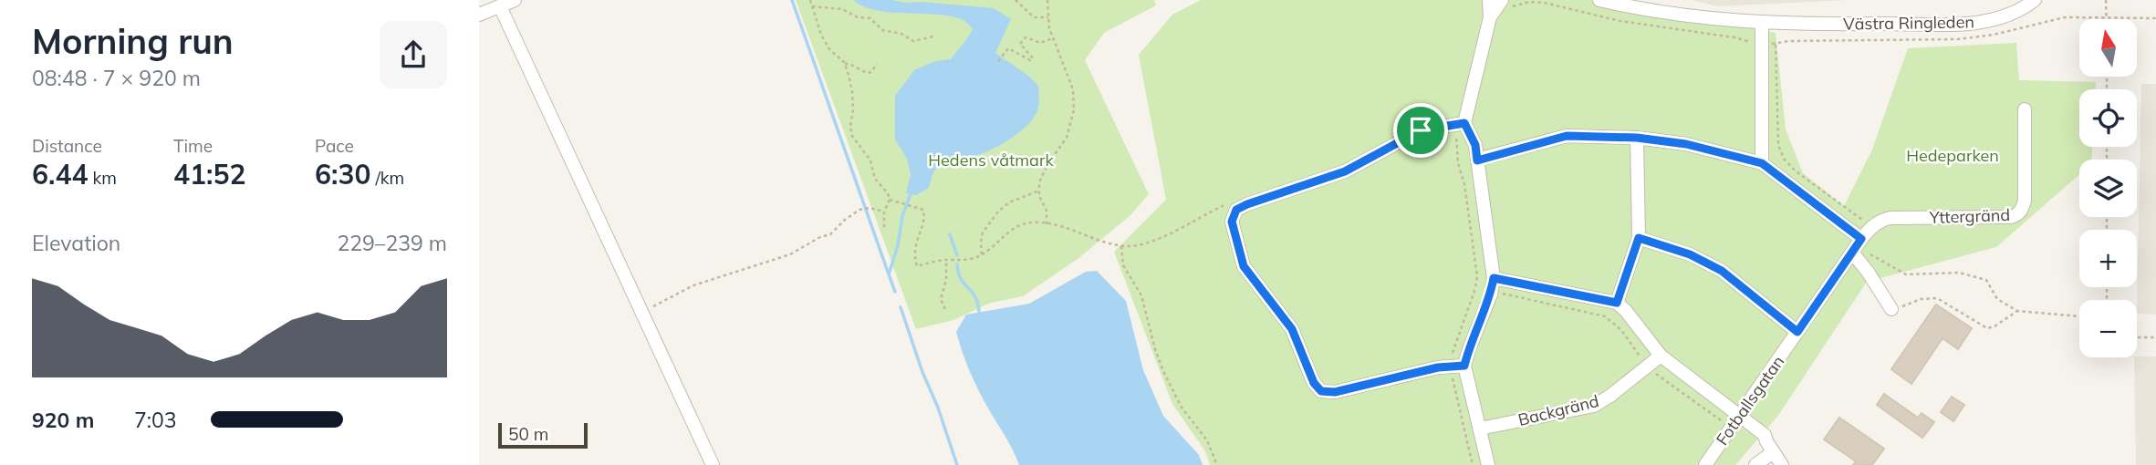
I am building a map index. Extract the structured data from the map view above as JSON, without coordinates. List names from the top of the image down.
{
  "streets": {
    "street": [
      "Västra Ringleden",
      "Yttergränd",
      "Fotballsgatan",
      "Backgränd"
    ]
  },
  "parks": ["Hedeparken", "Hedens våtmark"],
  "scale_bar": "50 m",
  "north": "top",
  "page": {
    "heading": ["Morning run", "08:48 · 7 × 920 m"],
    "map_buttons": ["+", "−"],
    "stats": [
      ["Distance", "6.44 km"],
      ["Time", "41:52"],
      ["Pace", "6:30 /km"]
    ],
    "chart": ["Elevation", "229–239 m"],
    "list": [
      {
        "name": "920 m",
        "note": "7:03"
      }
    ],
    "scale": "50 m"
  }
}
